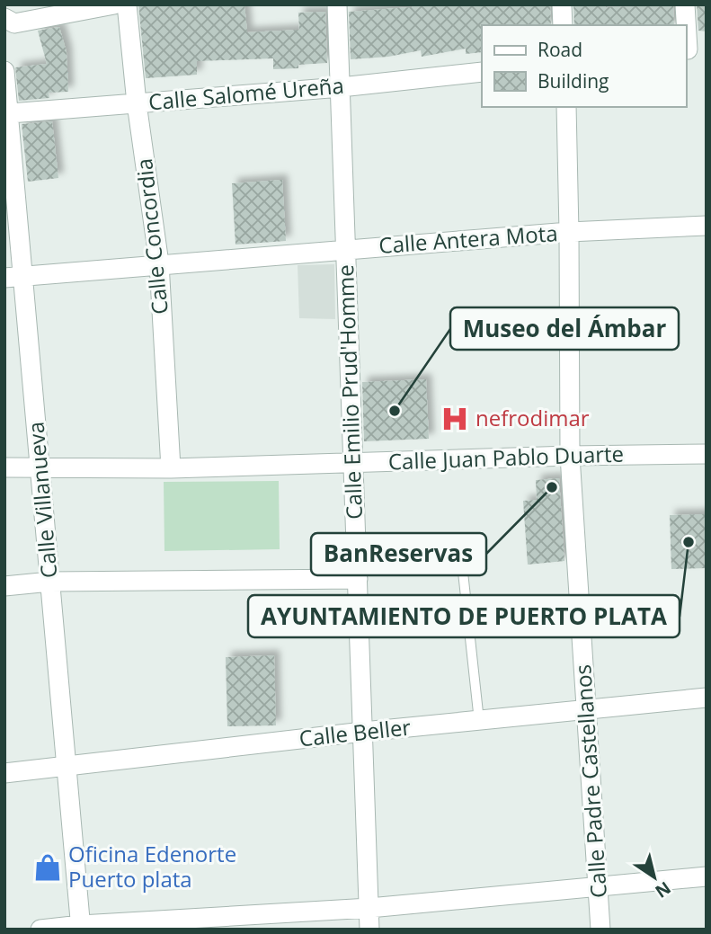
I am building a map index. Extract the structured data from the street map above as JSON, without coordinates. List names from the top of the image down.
{
  "streets": {
    "street": [
      "Calle Salomé Ureña",
      "Calle Concordia",
      "Calle Antera Mota",
      "Calle Emilio Prud'Homme",
      "Calle Juan Pablo Duarte",
      "Calle Villanueva",
      "Calle Beller",
      "Calle Padre Castellanos"
    ]
  },
  "crossings": [
    ["Calle Salomé Ureña", "Calle Concordia"],
    ["Calle Salomé Ureña", "Calle Emilio Prud'Homme"],
    ["Calle Salomé Ureña", "Calle Villanueva"],
    ["Calle Concordia", "Calle Antera Mota"],
    ["Calle Concordia", "Calle Juan Pablo Duarte"],
    ["Calle Antera Mota", "Calle Emilio Prud'Homme"],
    ["Calle Antera Mota", "Calle Villanueva"],
    ["Calle Antera Mota", "Calle Padre Castellanos"],
    ["Calle Emilio Prud'Homme", "Calle Juan Pablo Duarte"],
    ["Calle Emilio Prud'Homme", "Calle Beller"],
    ["Calle Juan Pablo Duarte", "Calle Villanueva"],
    ["Calle Juan Pablo Duarte", "Calle Padre Castellanos"],
    ["Calle Villanueva", "Calle Beller"],
    ["Calle Beller", "Calle Padre Castellanos"]
  ],
  "places": {
    "other": ["Museo del Ámbar", "BanReservas", "AYUNTAMIENTO DE PUERTO PLATA"],
    "hospital": ["nefrodimar"],
    "shop": ["Oficina Edenorte Puerto plata"]
  },
  "legend": ["Road", "Building"],
  "north": "bottom right"
}
